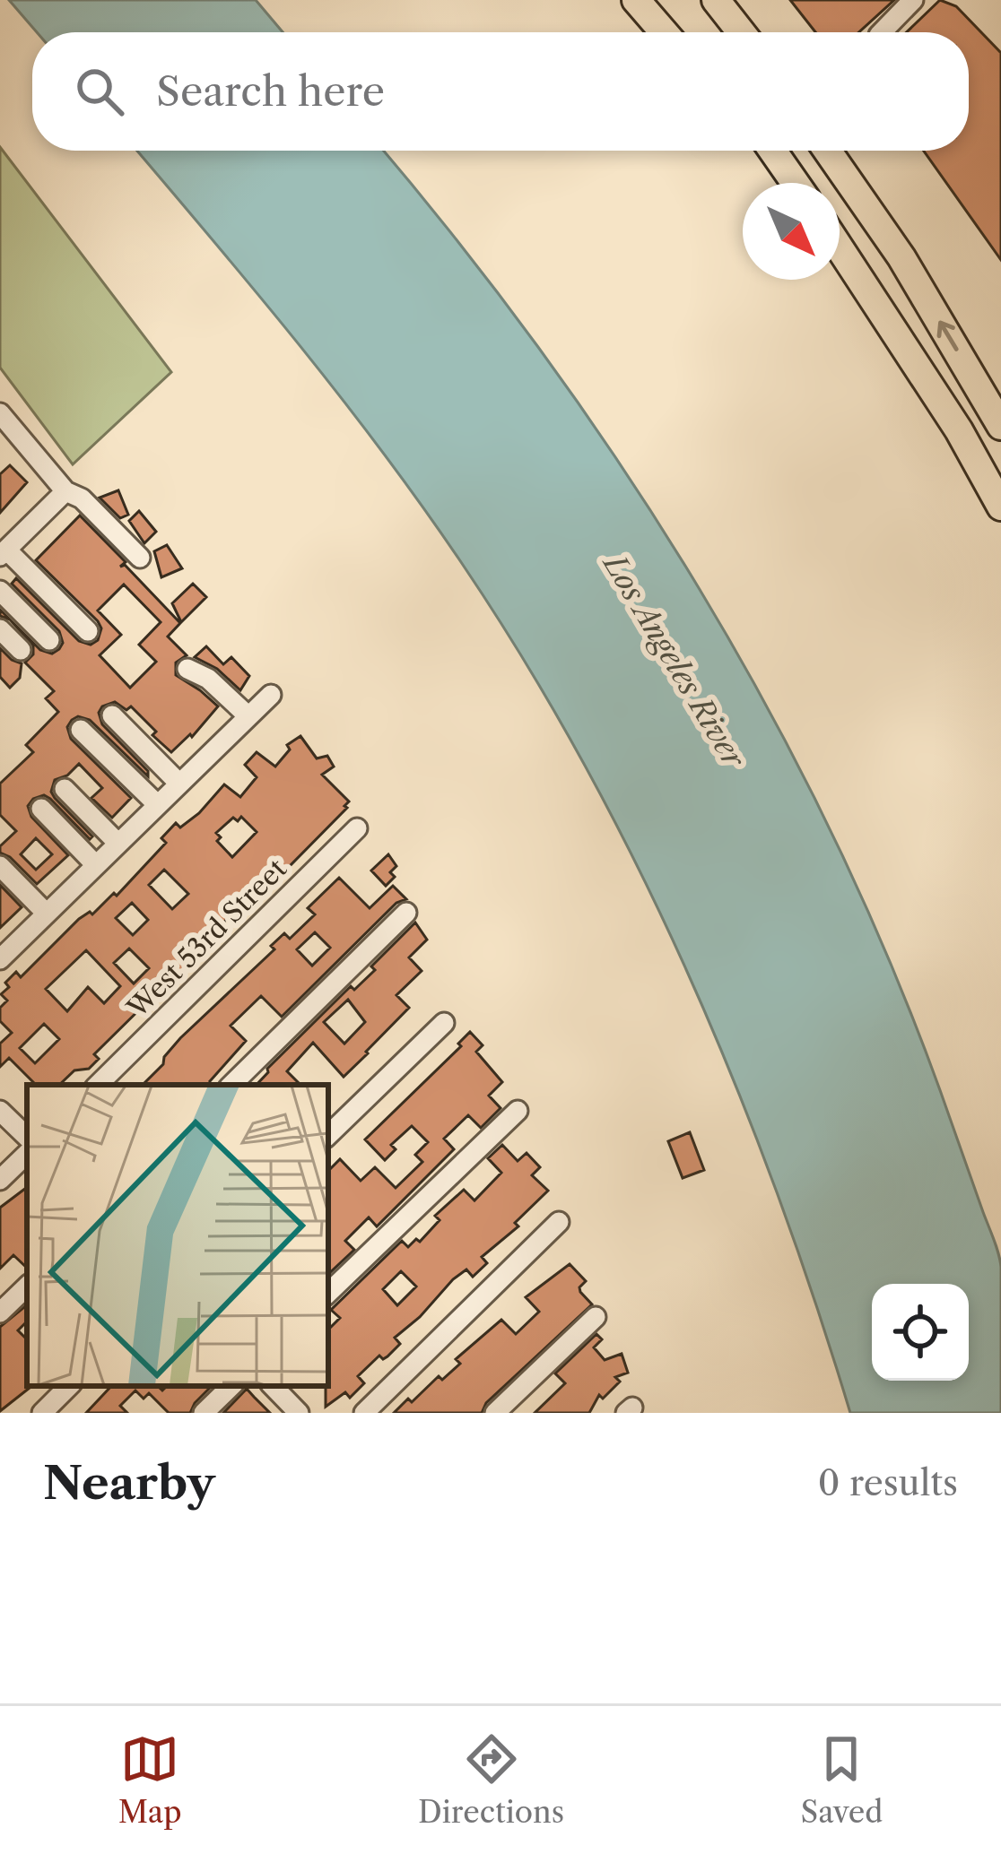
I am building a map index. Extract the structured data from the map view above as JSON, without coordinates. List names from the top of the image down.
{
  "streets": {
    "street": ["West 53rd Street"]
  },
  "water": ["Los Angeles River"],
  "north": "bottom right",
  "page": {
    "search": "Search here",
    "heading": ["Nearby", "0 results"],
    "nav": ["Map", "Directions", "Saved"]
  }
}
